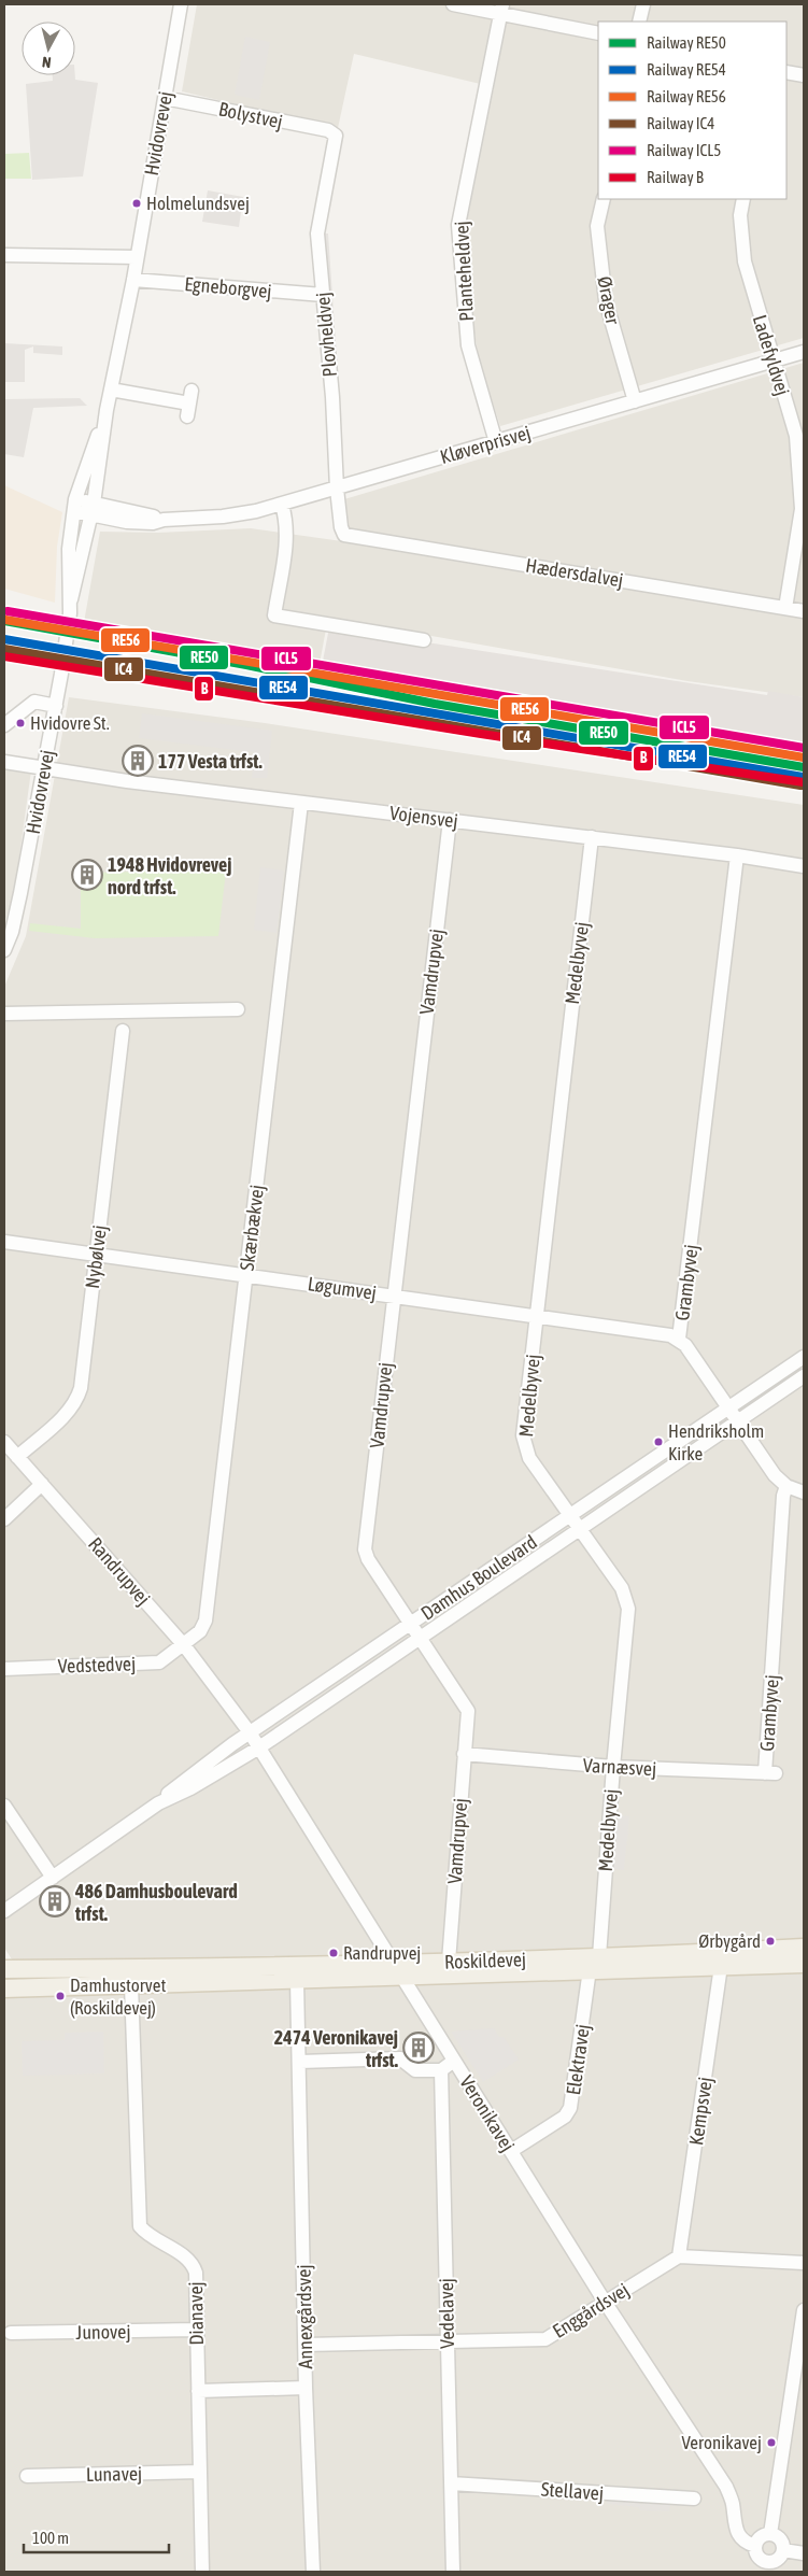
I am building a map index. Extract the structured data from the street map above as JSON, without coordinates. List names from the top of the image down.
{
  "streets": {
    "main road": ["Roskildevej"],
    "street": [
      "Bolystvej",
      "Hvidovrevej",
      "Planteheldvej",
      "Egneborgvej",
      "Ørager",
      "Plovheldvej",
      "Ladefyldvej",
      "Kløverprisvej",
      "Hædersdalvej",
      "Vojensvej",
      "Medelbyvej",
      "Vamdrupvej",
      "Skærbækvej",
      "Nybølvej",
      "Grambyvej",
      "Løgumvej",
      "Randrupvej",
      "Damhus Boulevard",
      "Vedstedvej",
      "Varnæsvej",
      "Elektravej",
      "Kempsvej",
      "Veronikavej",
      "Enggårdsvej",
      "Dianavej",
      "Vedelavej",
      "Annexgårdsvej",
      "Junovej",
      "Lunavej",
      "Stellavej"
    ]
  },
  "crossings": [
    ["Bolystvej", "Hvidovrevej"],
    ["Bolystvej", "Plovheldvej"],
    ["Hvidovrevej", "Egneborgvej"],
    ["Hvidovrevej", "Kløverprisvej"],
    ["Hvidovrevej", "Vojensvej"],
    ["Planteheldvej", "Kløverprisvej"],
    ["Egneborgvej", "Plovheldvej"],
    ["Ørager", "Kløverprisvej"],
    ["Plovheldvej", "Kløverprisvej"],
    ["Plovheldvej", "Hædersdalvej"],
    ["Ladefyldvej", "Kløverprisvej"],
    ["Ladefyldvej", "Hædersdalvej"],
    ["Vojensvej", "Medelbyvej"],
    ["Vojensvej", "Vamdrupvej"],
    ["Vojensvej", "Skærbækvej"],
    ["Vojensvej", "Grambyvej"],
    ["Medelbyvej", "Løgumvej"],
    ["Medelbyvej", "Damhus Boulevard"],
    ["Medelbyvej", "Varnæsvej"],
    ["Medelbyvej", "Roskildevej"],
    ["Medelbyvej", "Elektravej"],
    ["Vamdrupvej", "Løgumvej"],
    ["Vamdrupvej", "Damhus Boulevard"],
    ["Vamdrupvej", "Varnæsvej"],
    ["Vamdrupvej", "Roskildevej"],
    ["Skærbækvej", "Løgumvej"],
    ["Skærbækvej", "Randrupvej"],
    ["Skærbækvej", "Vedstedvej"],
    ["Nybølvej", "Løgumvej"],
    ["Nybølvej", "Randrupvej"],
    ["Grambyvej", "Løgumvej"],
    ["Grambyvej", "Damhus Boulevard"],
    ["Grambyvej", "Varnæsvej"],
    ["Randrupvej", "Damhus Boulevard"],
    ["Randrupvej", "Vedstedvej"],
    ["Randrupvej", "Roskildevej"],
    ["Randrupvej", "Veronikavej"],
    ["Roskildevej", "Elektravej"],
    ["Roskildevej", "Kempsvej"],
    ["Roskildevej", "Veronikavej"],
    ["Roskildevej", "Dianavej"],
    ["Roskildevej", "Annexgårdsvej"],
    ["Elektravej", "Veronikavej"],
    ["Kempsvej", "Enggårdsvej"],
    ["Veronikavej", "Enggårdsvej"],
    ["Enggårdsvej", "Vedelavej"],
    ["Enggårdsvej", "Annexgårdsvej"],
    ["Dianavej", "Junovej"],
    ["Dianavej", "Lunavej"],
    ["Vedelavej", "Stellavej"]
  ],
  "places": {
    "other": [
      "Holmelundsvej",
      "Hvidovre St.",
      "Hendriksholm Kirke",
      "Ørbygård",
      "Randrupvej",
      "Damhustorvet (Roskildevej)",
      "Veronikavej"
    ],
    "building": [
      "177 Vesta trfst.",
      "1948 Hvidovrevej nord trfst.",
      "486 Damhusboulevard trfst.",
      "2474 Veronikavej trfst."
    ]
  },
  "lines": [
    "rail line ICL5",
    "rail line RE56",
    "rail line RE50",
    "rail line RE54",
    "rail line IC4",
    "rail line B"
  ],
  "legend": [
    "Railway RE50",
    "Railway RE54",
    "Railway RE56",
    "Railway IC4",
    "Railway ICL5",
    "Railway B"
  ],
  "scale_bar": "100 m",
  "north": "bottom"
}
